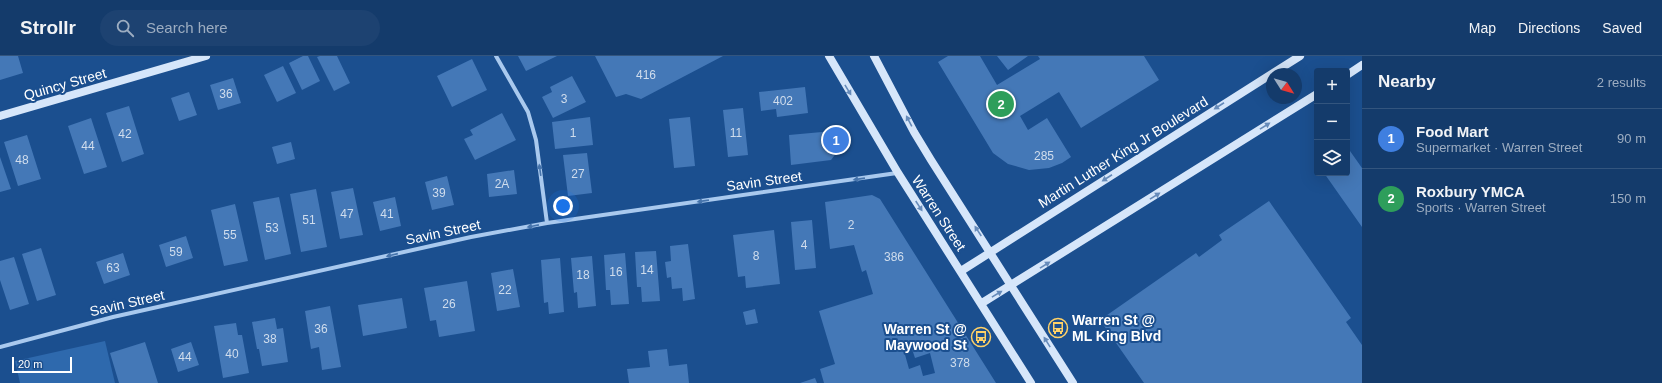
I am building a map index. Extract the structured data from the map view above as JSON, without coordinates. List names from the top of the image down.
{
  "streets": {
    "main road": ["Quincy Street", "Martin Luther King Jr Boulevard", "Warren Street"],
    "street": ["Savin Street"]
  },
  "crossings": [
    ["Martin Luther King Jr Boulevard", "Warren Street"],
    ["Savin Street", "Warren Street"]
  ],
  "one_way": ["Savin Street"],
  "places": {
    "bus stop": ["Warren St @ ML King Blvd", "Warren St @ Maywood St"]
  },
  "house_numbers": [
    "416",
    "36",
    "3",
    "402",
    "1",
    "11",
    "42",
    "44",
    "285",
    "48",
    "27",
    "2A",
    "39",
    "47",
    "41",
    "51",
    "2",
    "53",
    "55",
    "4",
    "59",
    "8",
    "386",
    "63",
    "14",
    "16",
    "18",
    "22",
    "26",
    "36",
    "38",
    "40",
    "44",
    "378"
  ],
  "scale_bar": "20 m",
  "north": "bottom right",
  "page": {
    "header": "Strollr",
    "search": "Search here",
    "nav": ["Map", "Directions", "Saved"],
    "heading": ["Nearby", "2 results"],
    "map_buttons": ["+", "−"],
    "pins": ["2", "1"],
    "list": [
      {
        "mark": "1",
        "name": "Food Mart",
        "note": "Supermarket · Warren Street",
        "value": "90 m"
      },
      {
        "mark": "2",
        "name": "Roxbury YMCA",
        "note": "Sports · Warren Street",
        "value": "150 m"
      }
    ],
    "scale": "20 m"
  }
}
